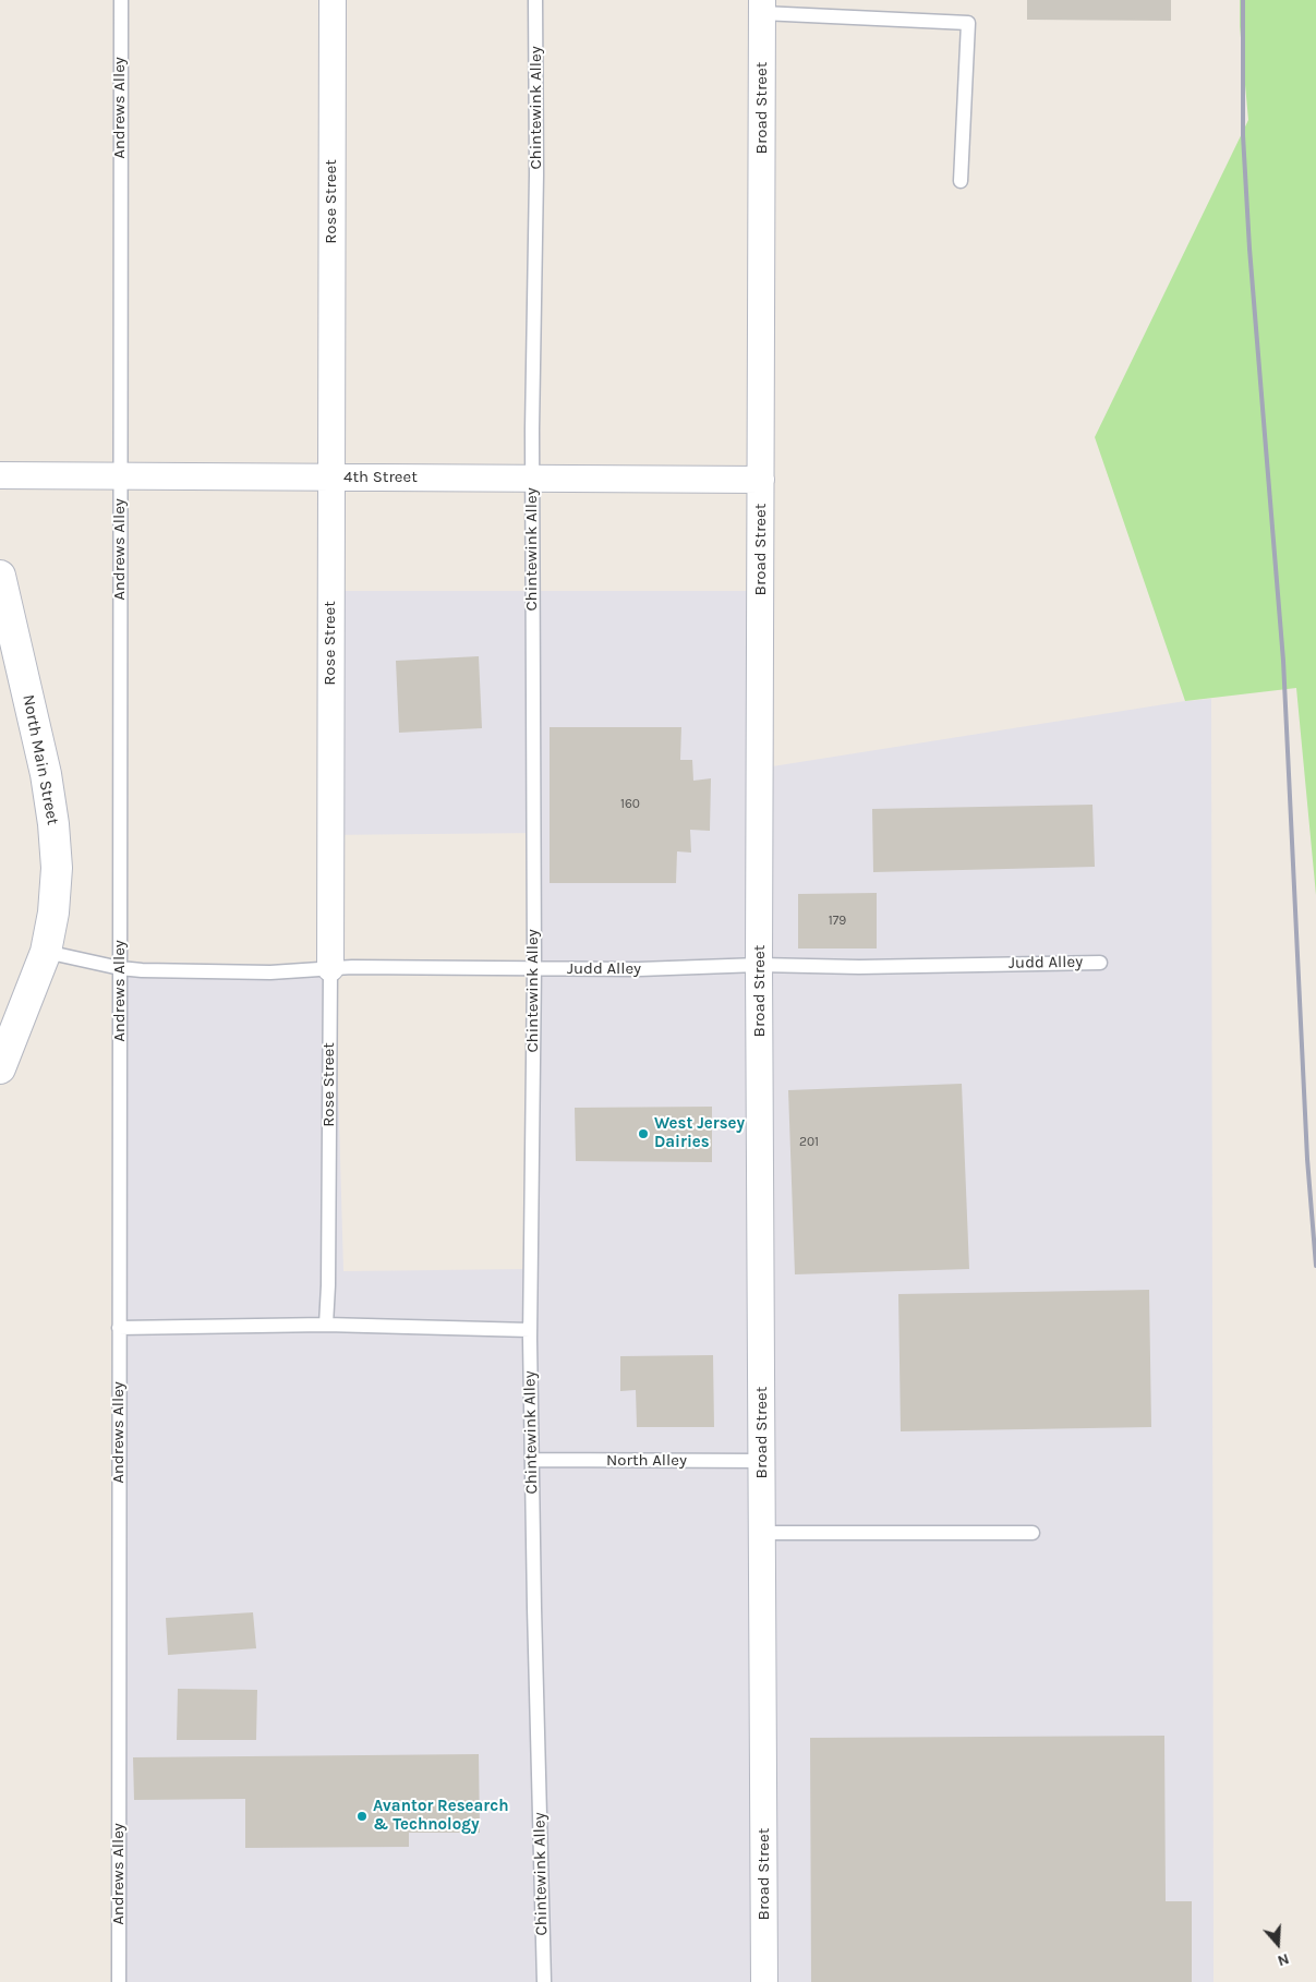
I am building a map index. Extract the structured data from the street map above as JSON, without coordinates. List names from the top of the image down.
{
  "streets": {
    "street": [
      "Broad Street",
      "Rose Street",
      "4th Street",
      "North Main Street"
    ],
    "lane": [
      "Andrews Alley",
      "Chintewink Alley",
      "Judd Alley",
      "North Alley"
    ]
  },
  "crossings": [
    ["Andrews Alley", "4th Street"],
    ["Andrews Alley", "Judd Alley"],
    ["Chintewink Alley", "4th Street"],
    ["Chintewink Alley", "Judd Alley"],
    ["Chintewink Alley", "North Alley"],
    ["Broad Street", "4th Street"],
    ["Broad Street", "Judd Alley"],
    ["Broad Street", "North Alley"],
    ["Rose Street", "4th Street"],
    ["Rose Street", "Judd Alley"],
    ["North Main Street", "Judd Alley"]
  ],
  "places": ["West Jersey Dairies", "Avantor Research & Technology"],
  "house_numbers": ["160", "179", "201"],
  "north": "bottom"
}
